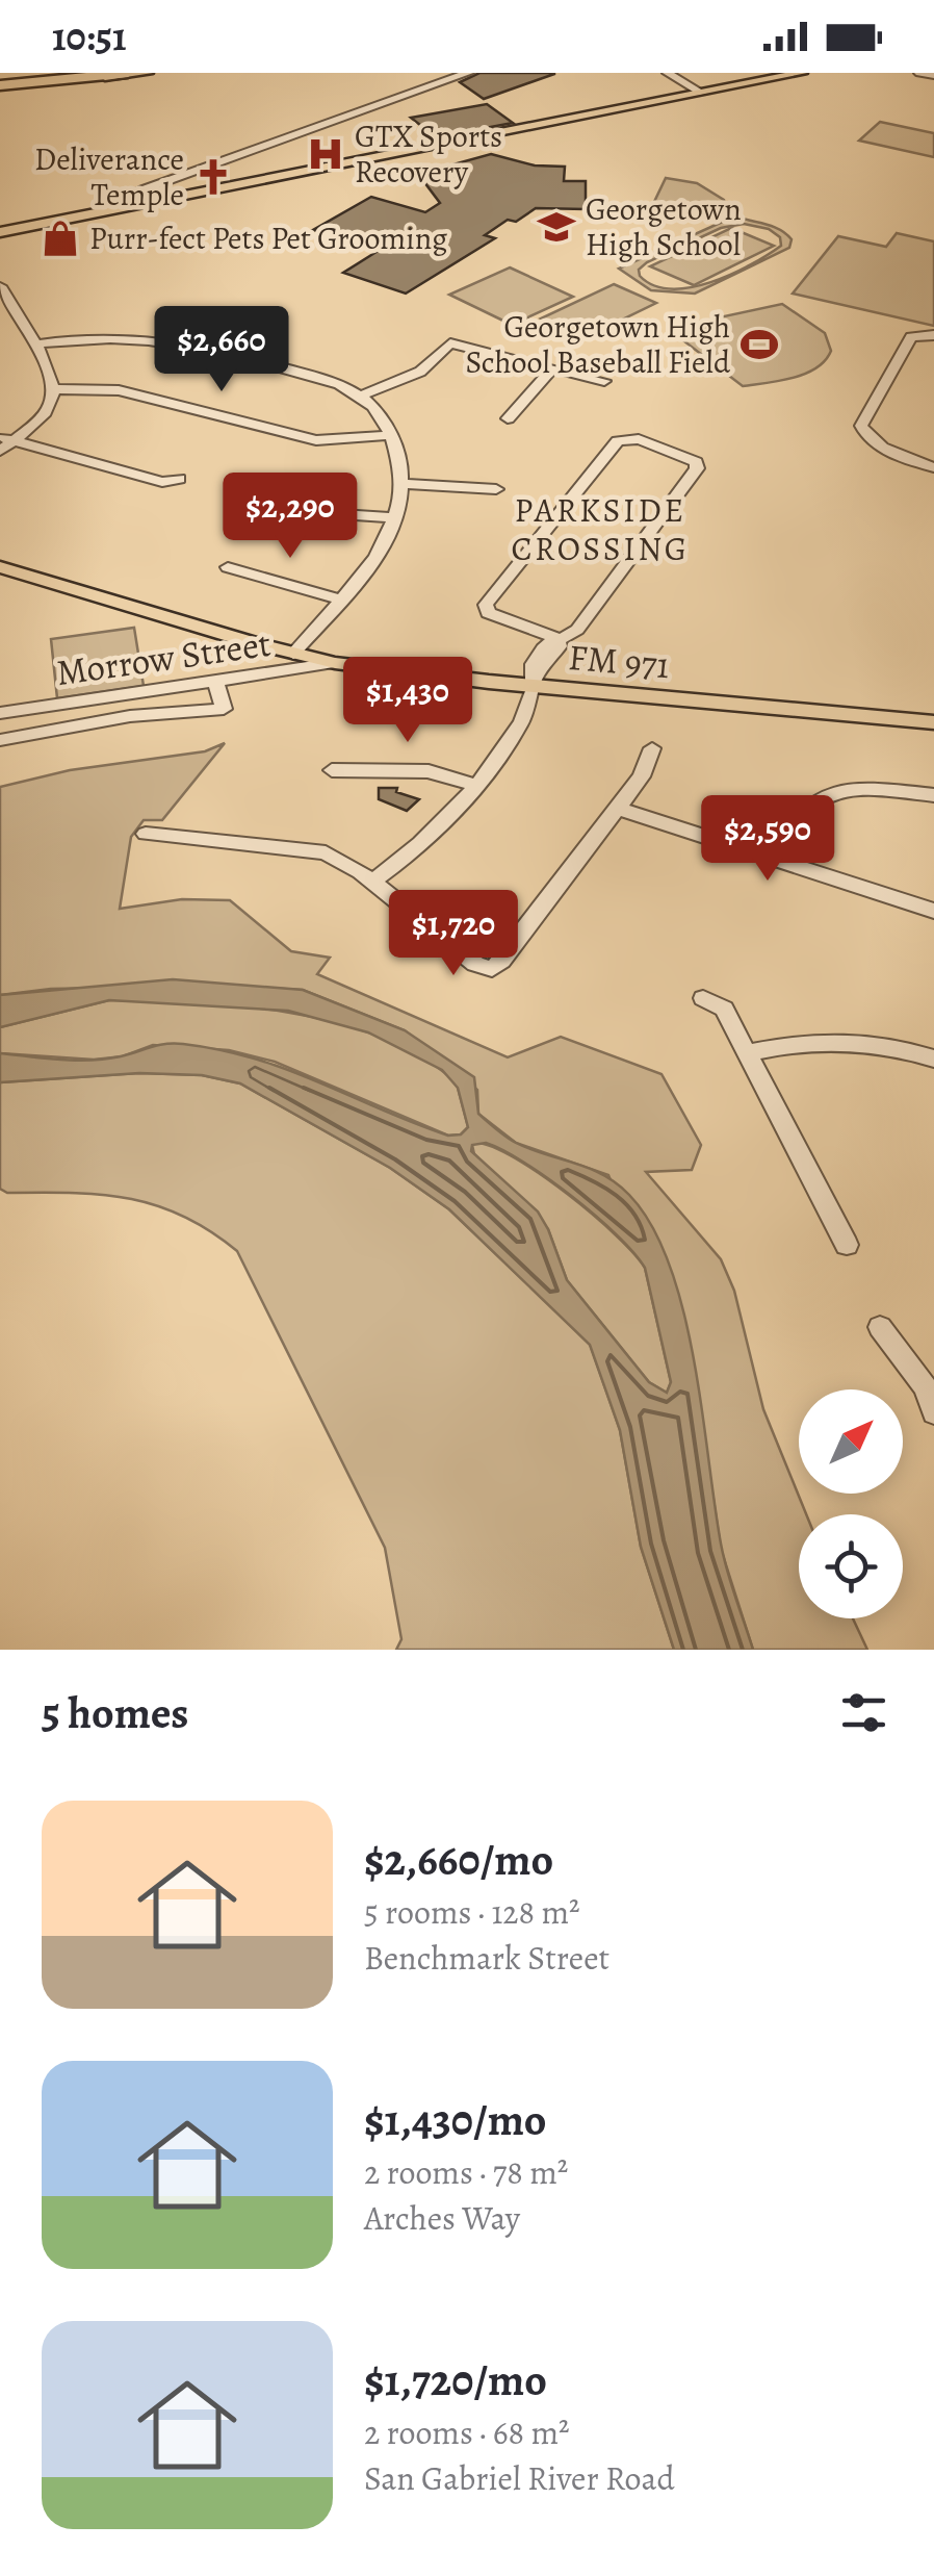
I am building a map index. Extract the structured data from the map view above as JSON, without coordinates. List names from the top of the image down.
{
  "streets": {
    "main road": ["FM 971"],
    "street": ["Morrow Street"]
  },
  "crossings": [
    ["Morrow Street", "FM 971"]
  ],
  "districts": ["PARKSIDE CROSSING"],
  "places": {
    "hospital": ["GTX Sports Recovery"],
    "church": ["Deliverance Temple"],
    "school or university": ["Georgetown High School"],
    "shop": ["Purr-fect Pets Pet Grooming"],
    "sports": ["Georgetown High School Baseball Field"]
  },
  "north": "top right",
  "page": {
    "status": "10:51",
    "price": [
      "$2,660",
      "$2,290",
      "$1,430",
      "$2,590",
      "$1,720"
    ],
    "heading": "5 homes",
    "list": [
      {
        "name": "$2,660/mo",
        "note": "5 rooms · 128 m² · Benchmark Street"
      },
      {
        "name": "$1,430/mo",
        "note": "2 rooms · 78 m² · Arches Way"
      },
      {
        "name": "$1,720/mo",
        "note": "2 rooms · 68 m² · San Gabriel River Road"
      }
    ]
  }
}
